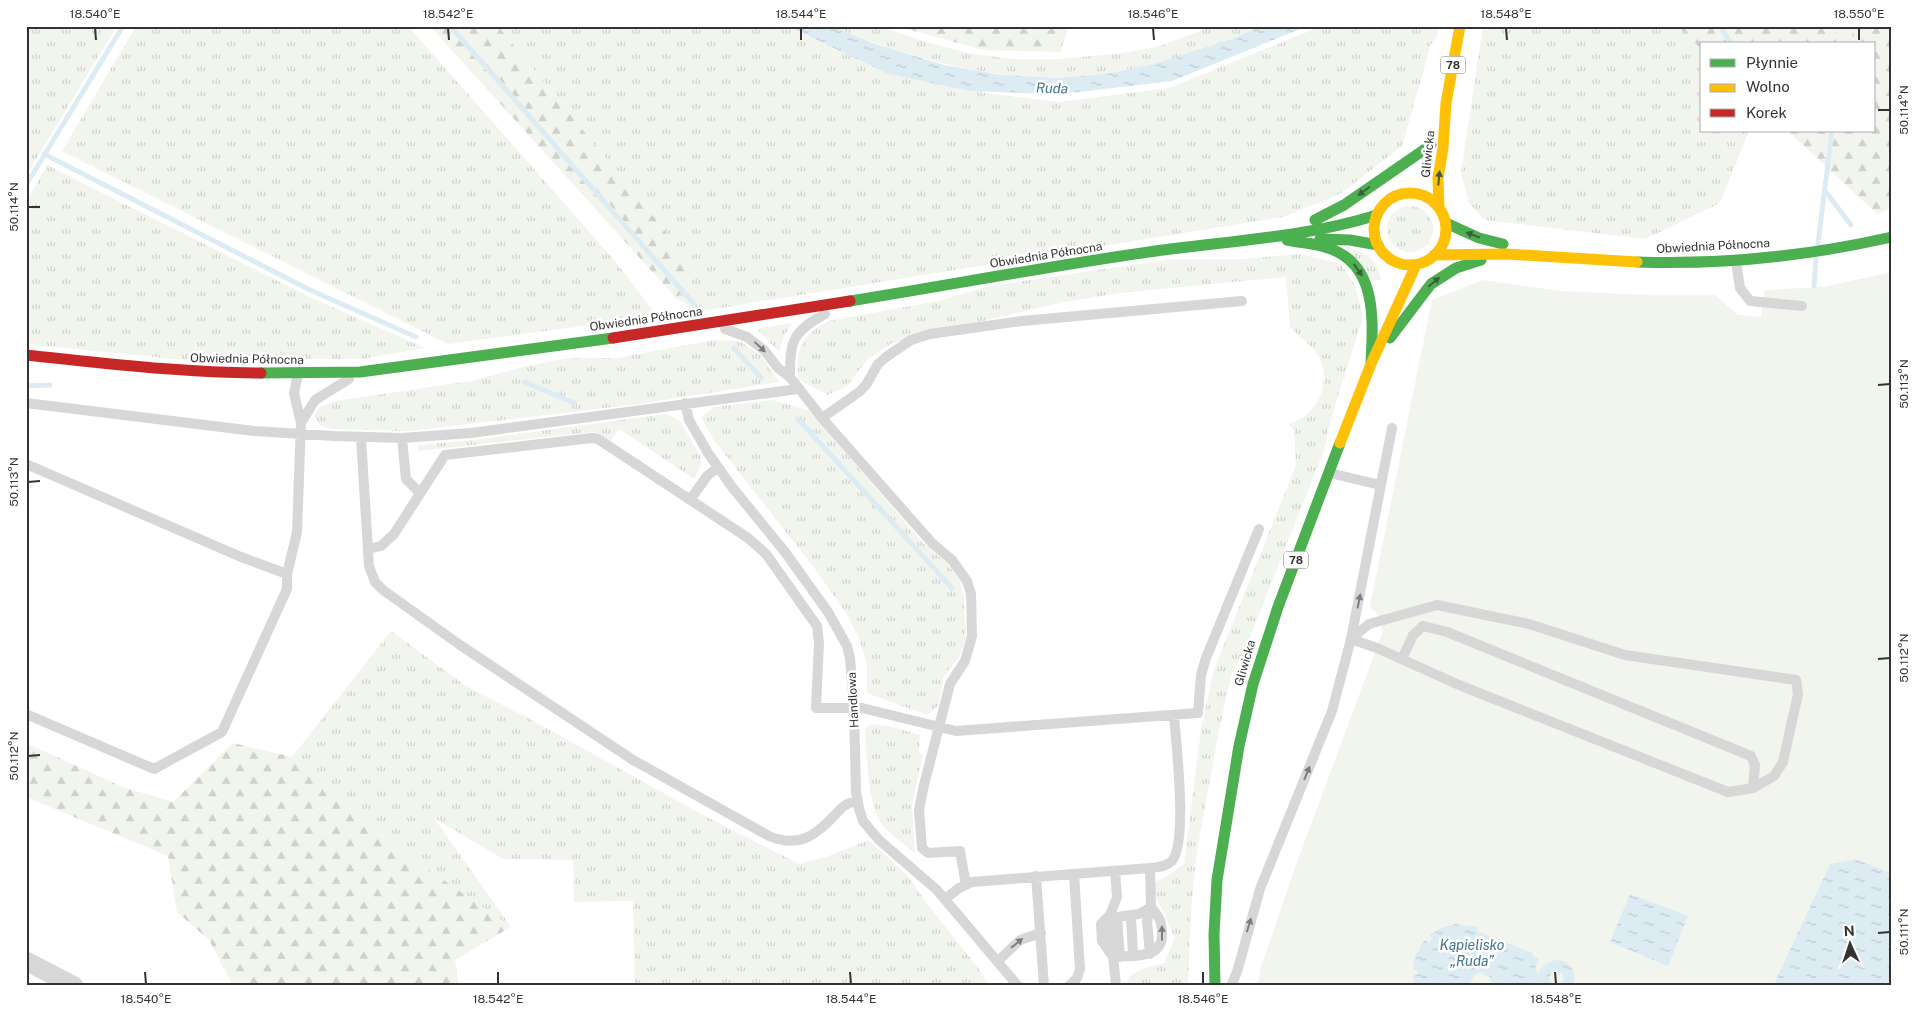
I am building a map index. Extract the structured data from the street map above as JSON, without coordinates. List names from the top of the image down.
{
  "streets": {
    "main road": ["78", "Gliwicka", "Obwiednia Północna"],
    "lane": ["Handlowa"]
  },
  "crossings": [
    ["78", "Gliwicka"],
    ["78", "Obwiednia Północna"],
    ["Gliwicka", "Obwiednia Północna"]
  ],
  "water": ["Ruda", "Kąpielisko „Ruda”"],
  "legend": ["Płynnie", "Wolno", "Korek"],
  "north": "top",
  "coordinates": [
    "18.540°E",
    "18.542°E",
    "18.544°E",
    "18.546°E",
    "18.548°E",
    "18.550°E",
    "50.114°N",
    "50.113°N",
    "50.112°N",
    "50.111°N"
  ]
}
